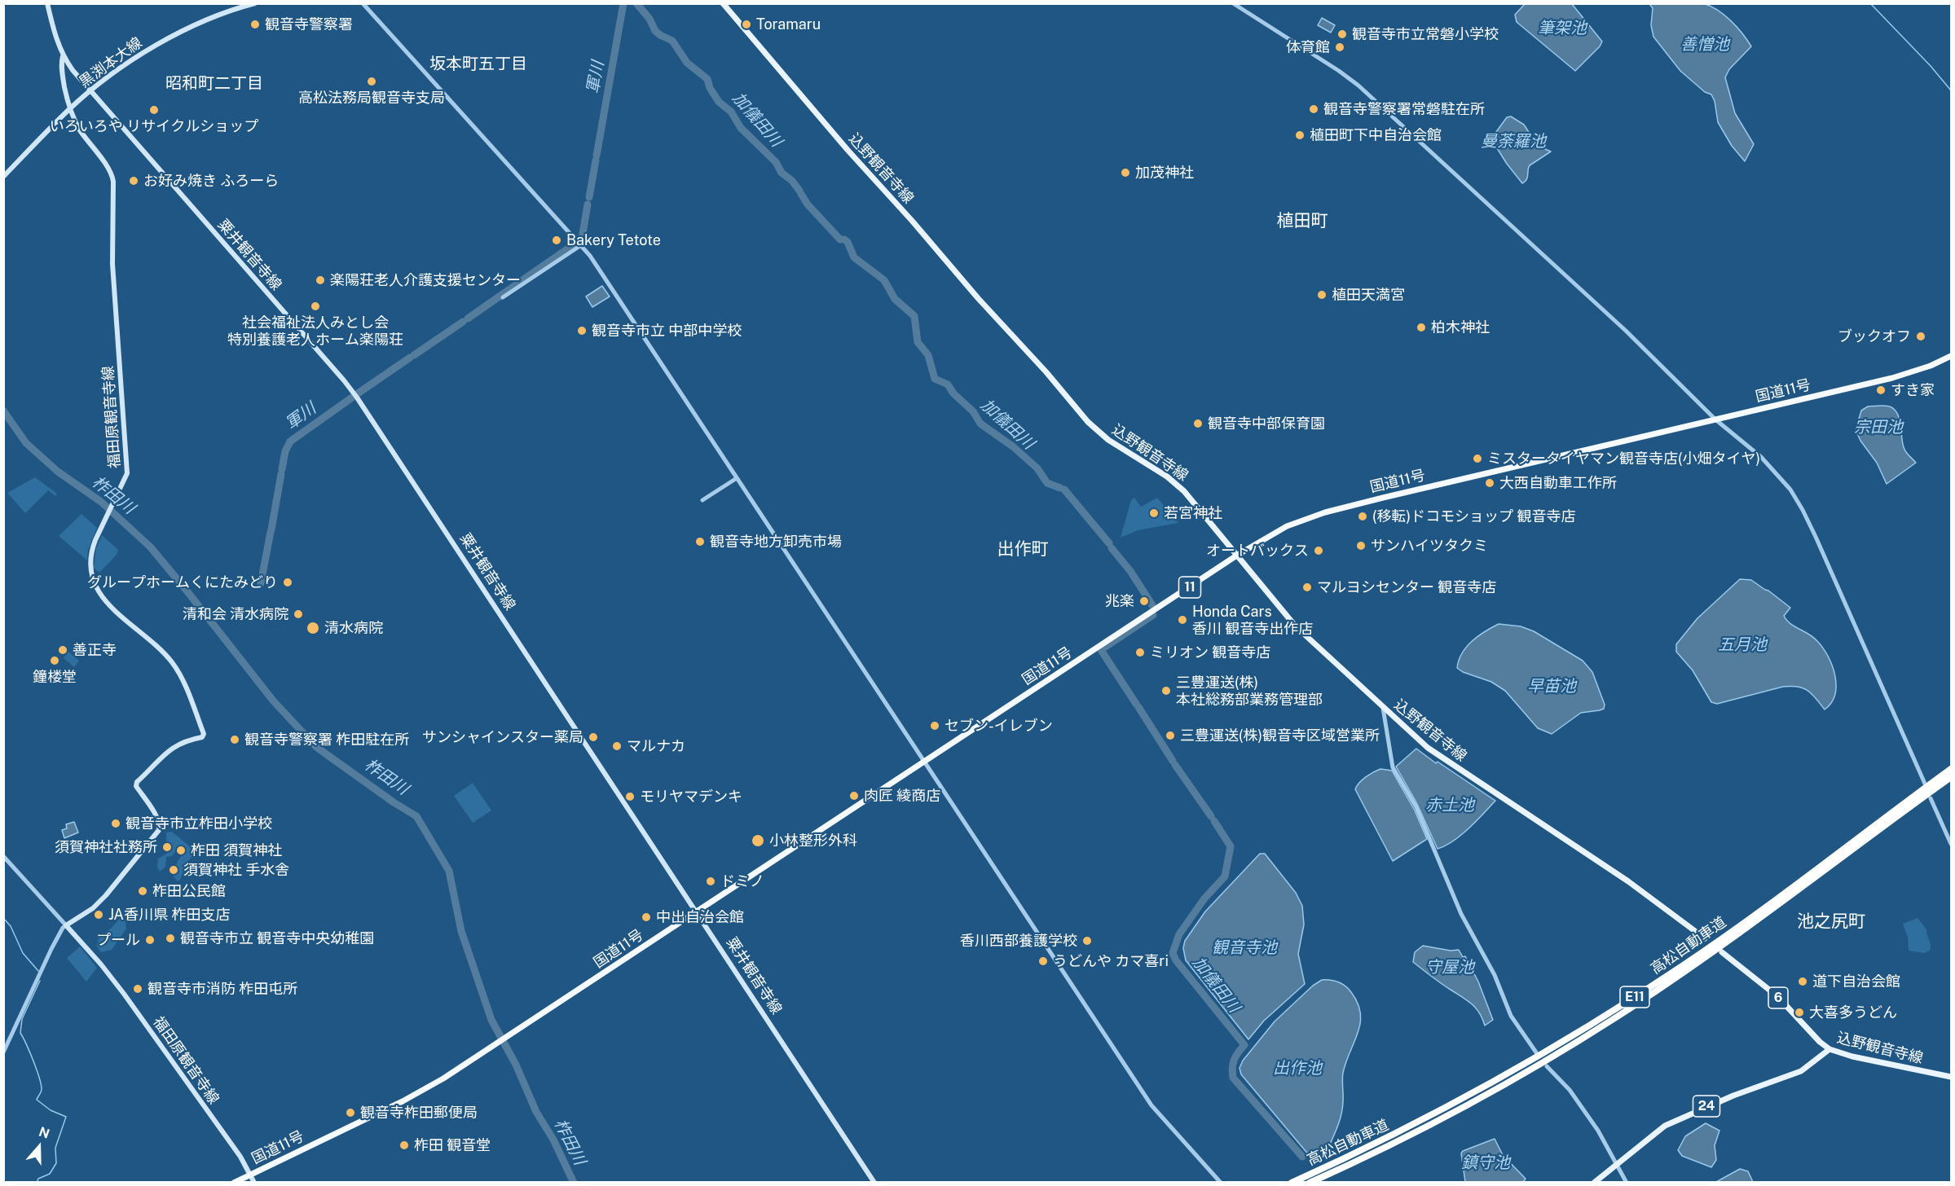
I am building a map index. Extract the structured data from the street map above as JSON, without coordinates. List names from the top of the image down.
{
  "streets": {
    "highway": [
      "国道11号",
      "11",
      "高松自動車道",
      "E11"
    ],
    "main road": [
      "黒渕本大線",
      "込野観音寺線",
      "粟井観音寺線",
      "福田原観音寺線",
      "6",
      "24"
    ]
  },
  "crossings": [
    ["黒渕本大線", "粟井観音寺線"],
    ["黒渕本大線", "福田原観音寺線"],
    ["込野観音寺線", "国道11号"],
    ["込野観音寺線", "24"],
    ["粟井観音寺線", "国道11号"],
    ["粟井観音寺線", "福田原観音寺線"],
    ["国道11号", "福田原観音寺線"]
  ],
  "districts": [
    "坂本町五丁目",
    "昭和町二丁目",
    "植田町",
    "出作町",
    "池之尻町"
  ],
  "water": [
    "筆架池",
    "善憎池",
    "軍川",
    "加儀田川",
    "曼荼羅池",
    "宗田池",
    "柞田川",
    "五月池",
    "早苗池",
    "赤土池",
    "観音寺池",
    "守屋池",
    "出作池",
    "鎮守池"
  ],
  "places": [
    "観音寺警察署",
    "Toramaru",
    "観音寺市立常磐小学校",
    "体育館",
    "高松法務局観音寺支局",
    "観音寺警察署常磐駐在所",
    "いろいろや リサイクルショップ",
    "植田町下中自治会館",
    "加茂神社",
    "お好み焼き ふろーら",
    "Bakery Tetote",
    "楽陽荘老人介護支援センター",
    "植田天満宮",
    "社会福祉法人みとし会 特別養護老人ホーム楽陽荘",
    "柏木神社",
    "観音寺市立 中部中学校",
    "ブックオフ",
    "すき家",
    "観音寺中部保育園",
    "ミスタータイヤマン観音寺店(小畑タイヤ)",
    "大西自動車工作所",
    "若宮神社",
    "(移転)ドコモショップ 観音寺店",
    "観音寺地方卸売市場",
    "サンハイツタクミ",
    "オートバックス",
    "グループホームくにたみどり",
    "マルヨシセンター 観音寺店",
    "兆楽",
    "清和会 清水病院",
    "Honda Cars 香川 観音寺出作店",
    "清水病院",
    "善正寺",
    "ミリオン 観音寺店",
    "鐘楼堂",
    "三豊運送(株) 本社総務部業務管理部",
    "セブン-イレブン",
    "三豊運送(株)観音寺区域営業所",
    "サンシャインスター薬局",
    "観音寺警察署 柞田駐在所",
    "マルナカ",
    "肉匠 綾商店",
    "モリヤマデンキ",
    "観音寺市立柞田小学校",
    "小林整形外科",
    "須賀神社社務所",
    "柞田 須賀神社",
    "須賀神社 手水舎",
    "ドミノ",
    "柞田公民館",
    "JA香川県 柞田支店",
    "中出自治会館",
    "観音寺市立 観音寺中央幼稚園",
    "プール",
    "香川西部養護学校",
    "うどんや カマ喜ri",
    "道下自治会館",
    "観音寺市消防 柞田屯所",
    "大喜多うどん",
    "観音寺柞田郵便局",
    "柞田 観音堂"
  ],
  "north": "top"
}
